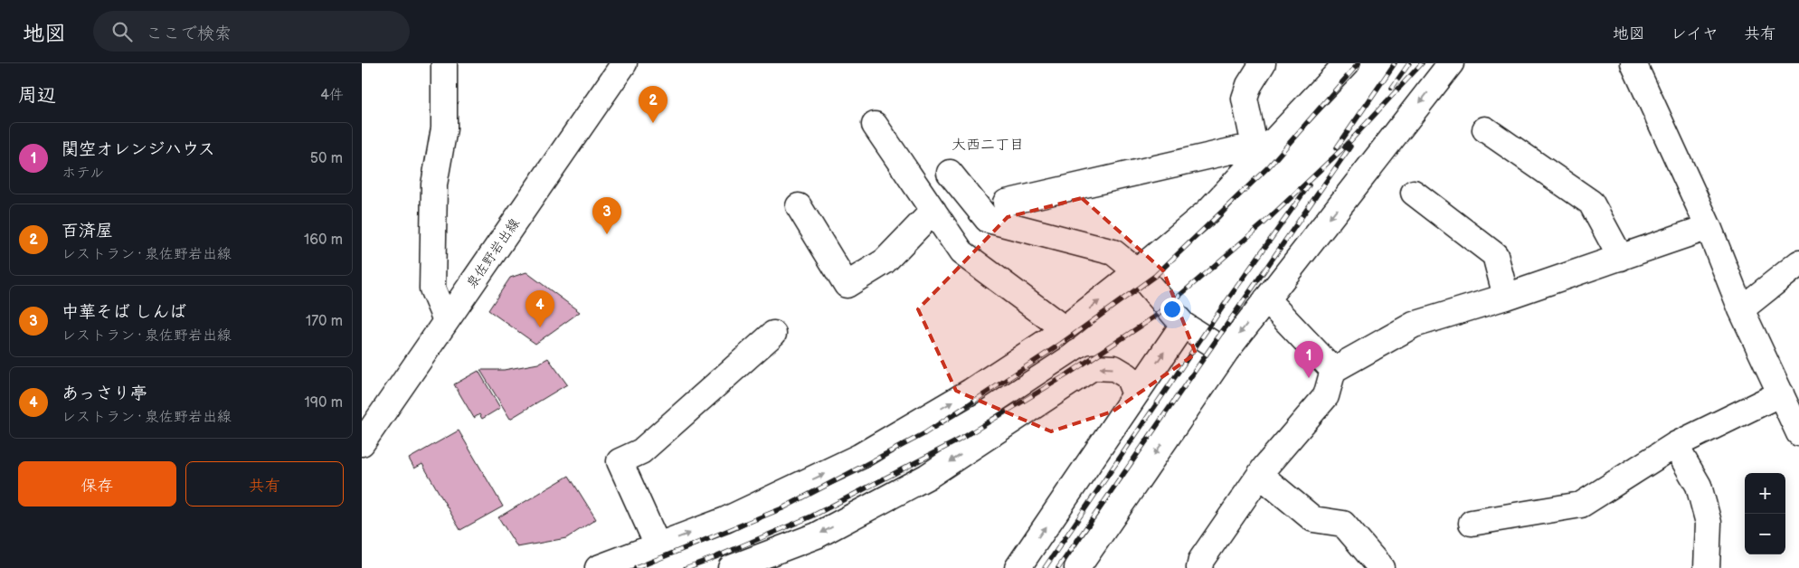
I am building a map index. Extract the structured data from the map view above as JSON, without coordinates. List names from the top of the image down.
{
  "streets": {
    "street": ["泉佐野岩出線"]
  },
  "districts": ["大西二丁目"],
  "page": {
    "header": "地図",
    "search": "ここで検索",
    "nav": ["地図", "レイヤ", "共有"],
    "heading": ["周辺", "4件"],
    "pins": [
      "2",
      "3",
      "4",
      "1"
    ],
    "list": [
      {
        "mark": "1",
        "name": "関空オレンジハウス",
        "note": "ホテル",
        "value": "50 m"
      },
      {
        "mark": "2",
        "name": "百済屋",
        "note": "レストラン · 泉佐野岩出線",
        "value": "160 m"
      },
      {
        "mark": "3",
        "name": "中華そば しんば",
        "note": "レストラン · 泉佐野岩出線",
        "value": "170 m"
      },
      {
        "mark": "4",
        "name": "あっさり亭",
        "note": "レストラン · 泉佐野岩出線",
        "value": "190 m"
      }
    ],
    "buttons": ["保存", "共有"],
    "map_buttons": ["+", "−"]
  }
}
